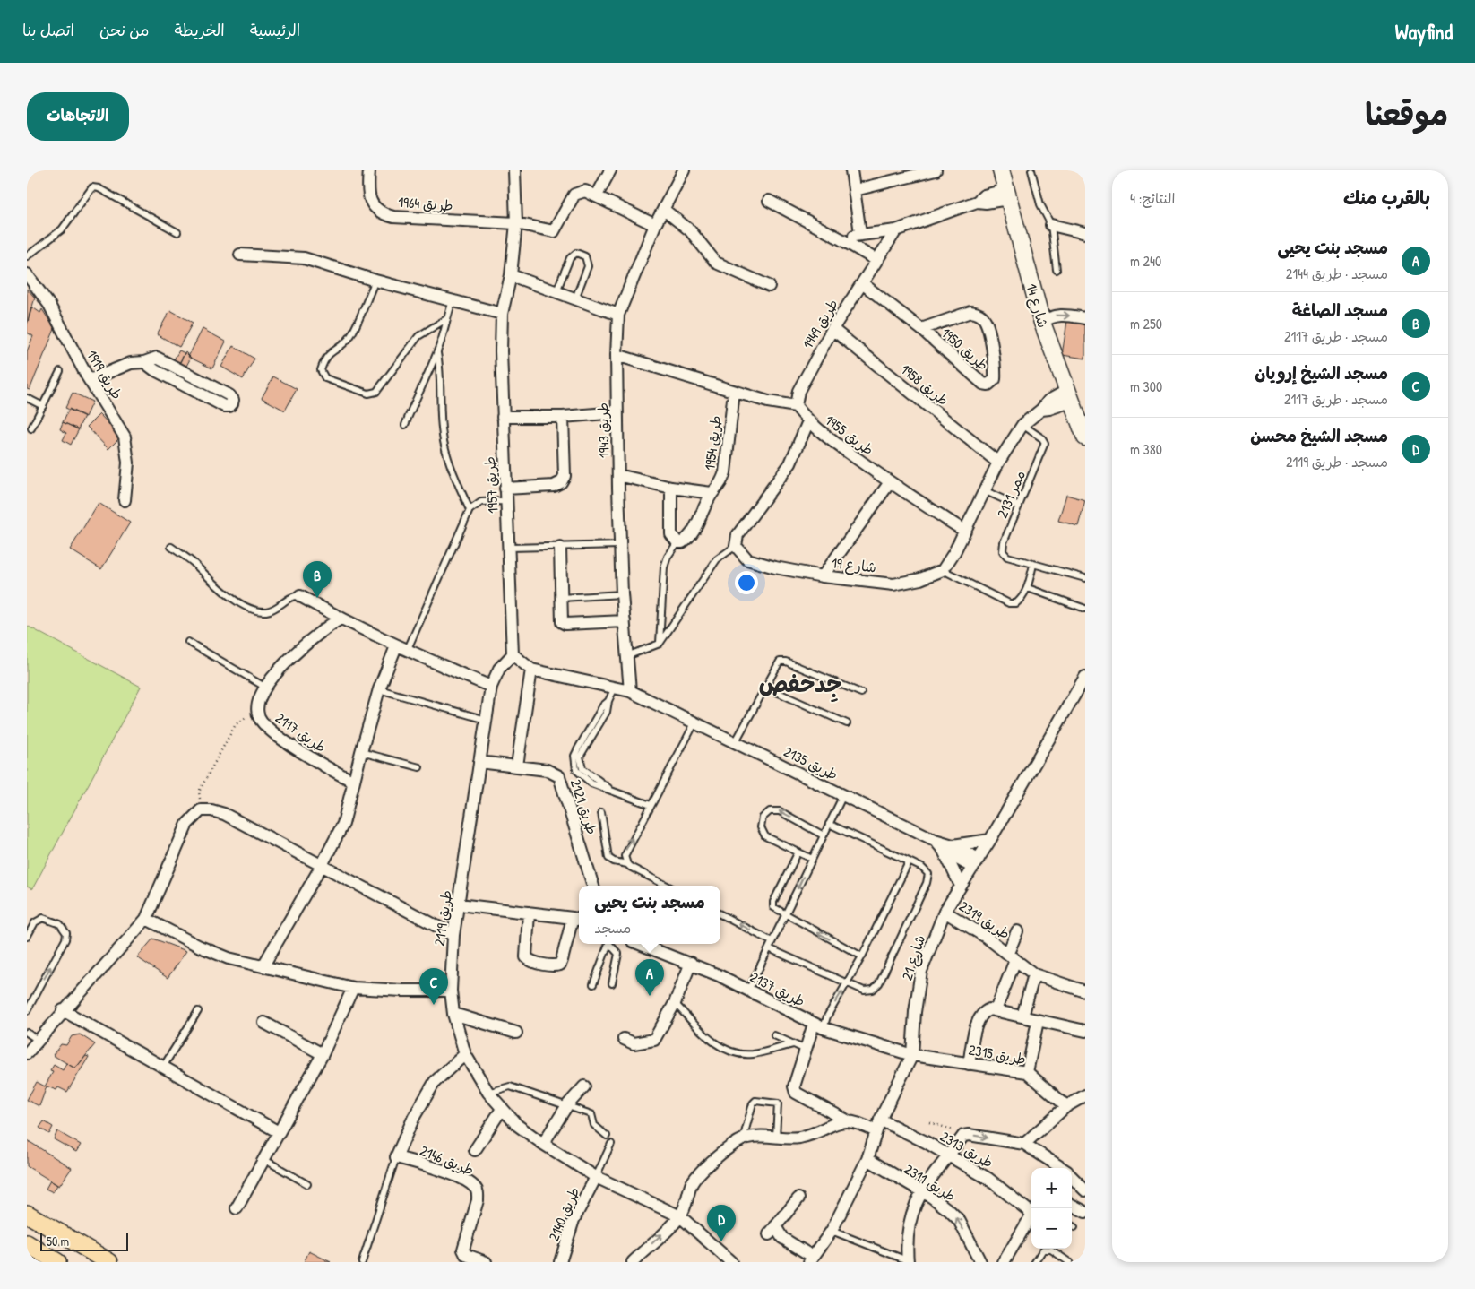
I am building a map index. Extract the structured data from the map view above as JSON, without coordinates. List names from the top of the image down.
{
  "streets": {
    "street": [
      "طريق 1964",
      "شارع 14",
      "طريق 1949",
      "طريق 1950",
      "طريق 1919",
      "طريق 1958",
      "طريق 1943",
      "طريق 1955",
      "طريق 1954",
      "طريق 1957",
      "شارع 19",
      "طريق 2117",
      "طريق 2135",
      "طريق 2121",
      "طريق 2119",
      "طريق 2319",
      "شارع 21",
      "طريق 2137",
      "طريق 2315",
      "طريق 2313",
      "طريق 2146",
      "طريق 2311",
      "طريق 2140"
    ],
    "lane": ["ممر 2131"]
  },
  "crossings": [
    ["طريق 1964", "طريق 1957"],
    ["طريق 1949", "طريق 1950"],
    ["طريق 1949", "طريق 1958"],
    ["طريق 1949", "طريق 1955"],
    ["طريق 1943", "طريق 2135"],
    ["طريق 1957", "طريق 2119"],
    ["طريق 2121", "طريق 2119"],
    ["طريق 2119", "طريق 2146"],
    ["طريق 2119", "طريق 2140"],
    ["طريق 2319", "شارع 21"],
    ["شارع 21", "طريق 2137"],
    ["شارع 21", "طريق 2315"],
    ["شارع 21", "طريق 2313"],
    ["شارع 21", "طريق 2311"],
    ["طريق 2137", "طريق 2315"]
  ],
  "one_way": ["طريق 2311"],
  "districts": ["جِدحفص"],
  "scale_bar": "50 m",
  "page": {
    "header": "Wayfind",
    "nav": [
      "الرئيسية",
      "الخريطة",
      "من نحن",
      "اتصل بنا"
    ],
    "title": "موقعنا",
    "buttons": "الاتجاهات",
    "heading": ["بالقرب منك", "النتائج: 4"],
    "list": [
      {
        "mark": "A",
        "name": "مسجد بنت يحيى",
        "note": "مسجد · طريق 2144",
        "value": "240 m"
      },
      {
        "mark": "B",
        "name": "مسجد الصاغة",
        "note": "مسجد · طريق 2117",
        "value": "250 m"
      },
      {
        "mark": "C",
        "name": "مسجد الشيخ إرويان",
        "note": "مسجد · طريق 2117",
        "value": "300 m"
      },
      {
        "mark": "D",
        "name": "مسجد الشيخ محسن",
        "note": "مسجد · طريق 2119",
        "value": "380 m"
      }
    ],
    "pins": [
      "B",
      "A",
      "C",
      "D"
    ],
    "popup": ["مسجد بنت يحيى", "مسجد"],
    "map_buttons": ["+", "−"],
    "scale": "50 m"
  }
}
